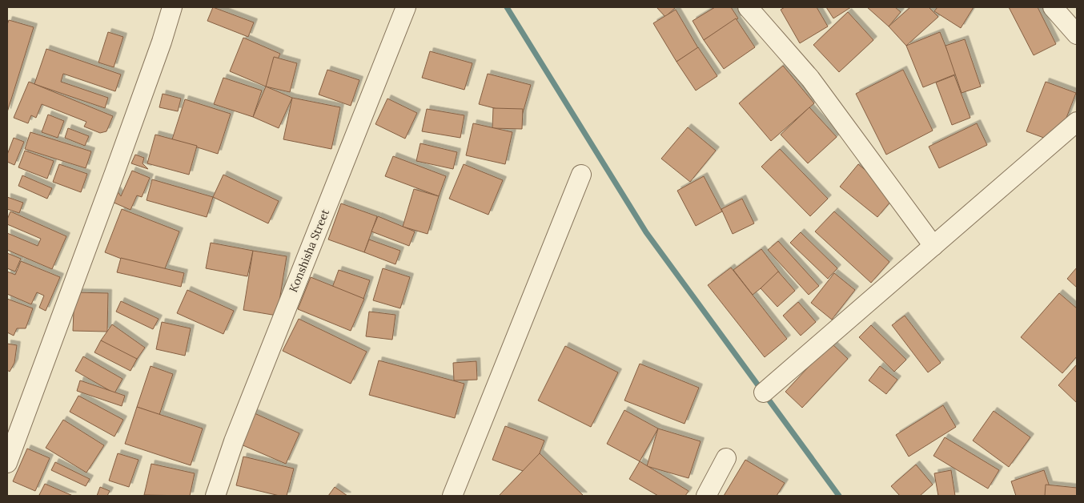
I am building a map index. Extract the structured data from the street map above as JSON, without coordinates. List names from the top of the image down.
{
  "streets": {
    "street": ["Konshisha Street"]
  }
}
